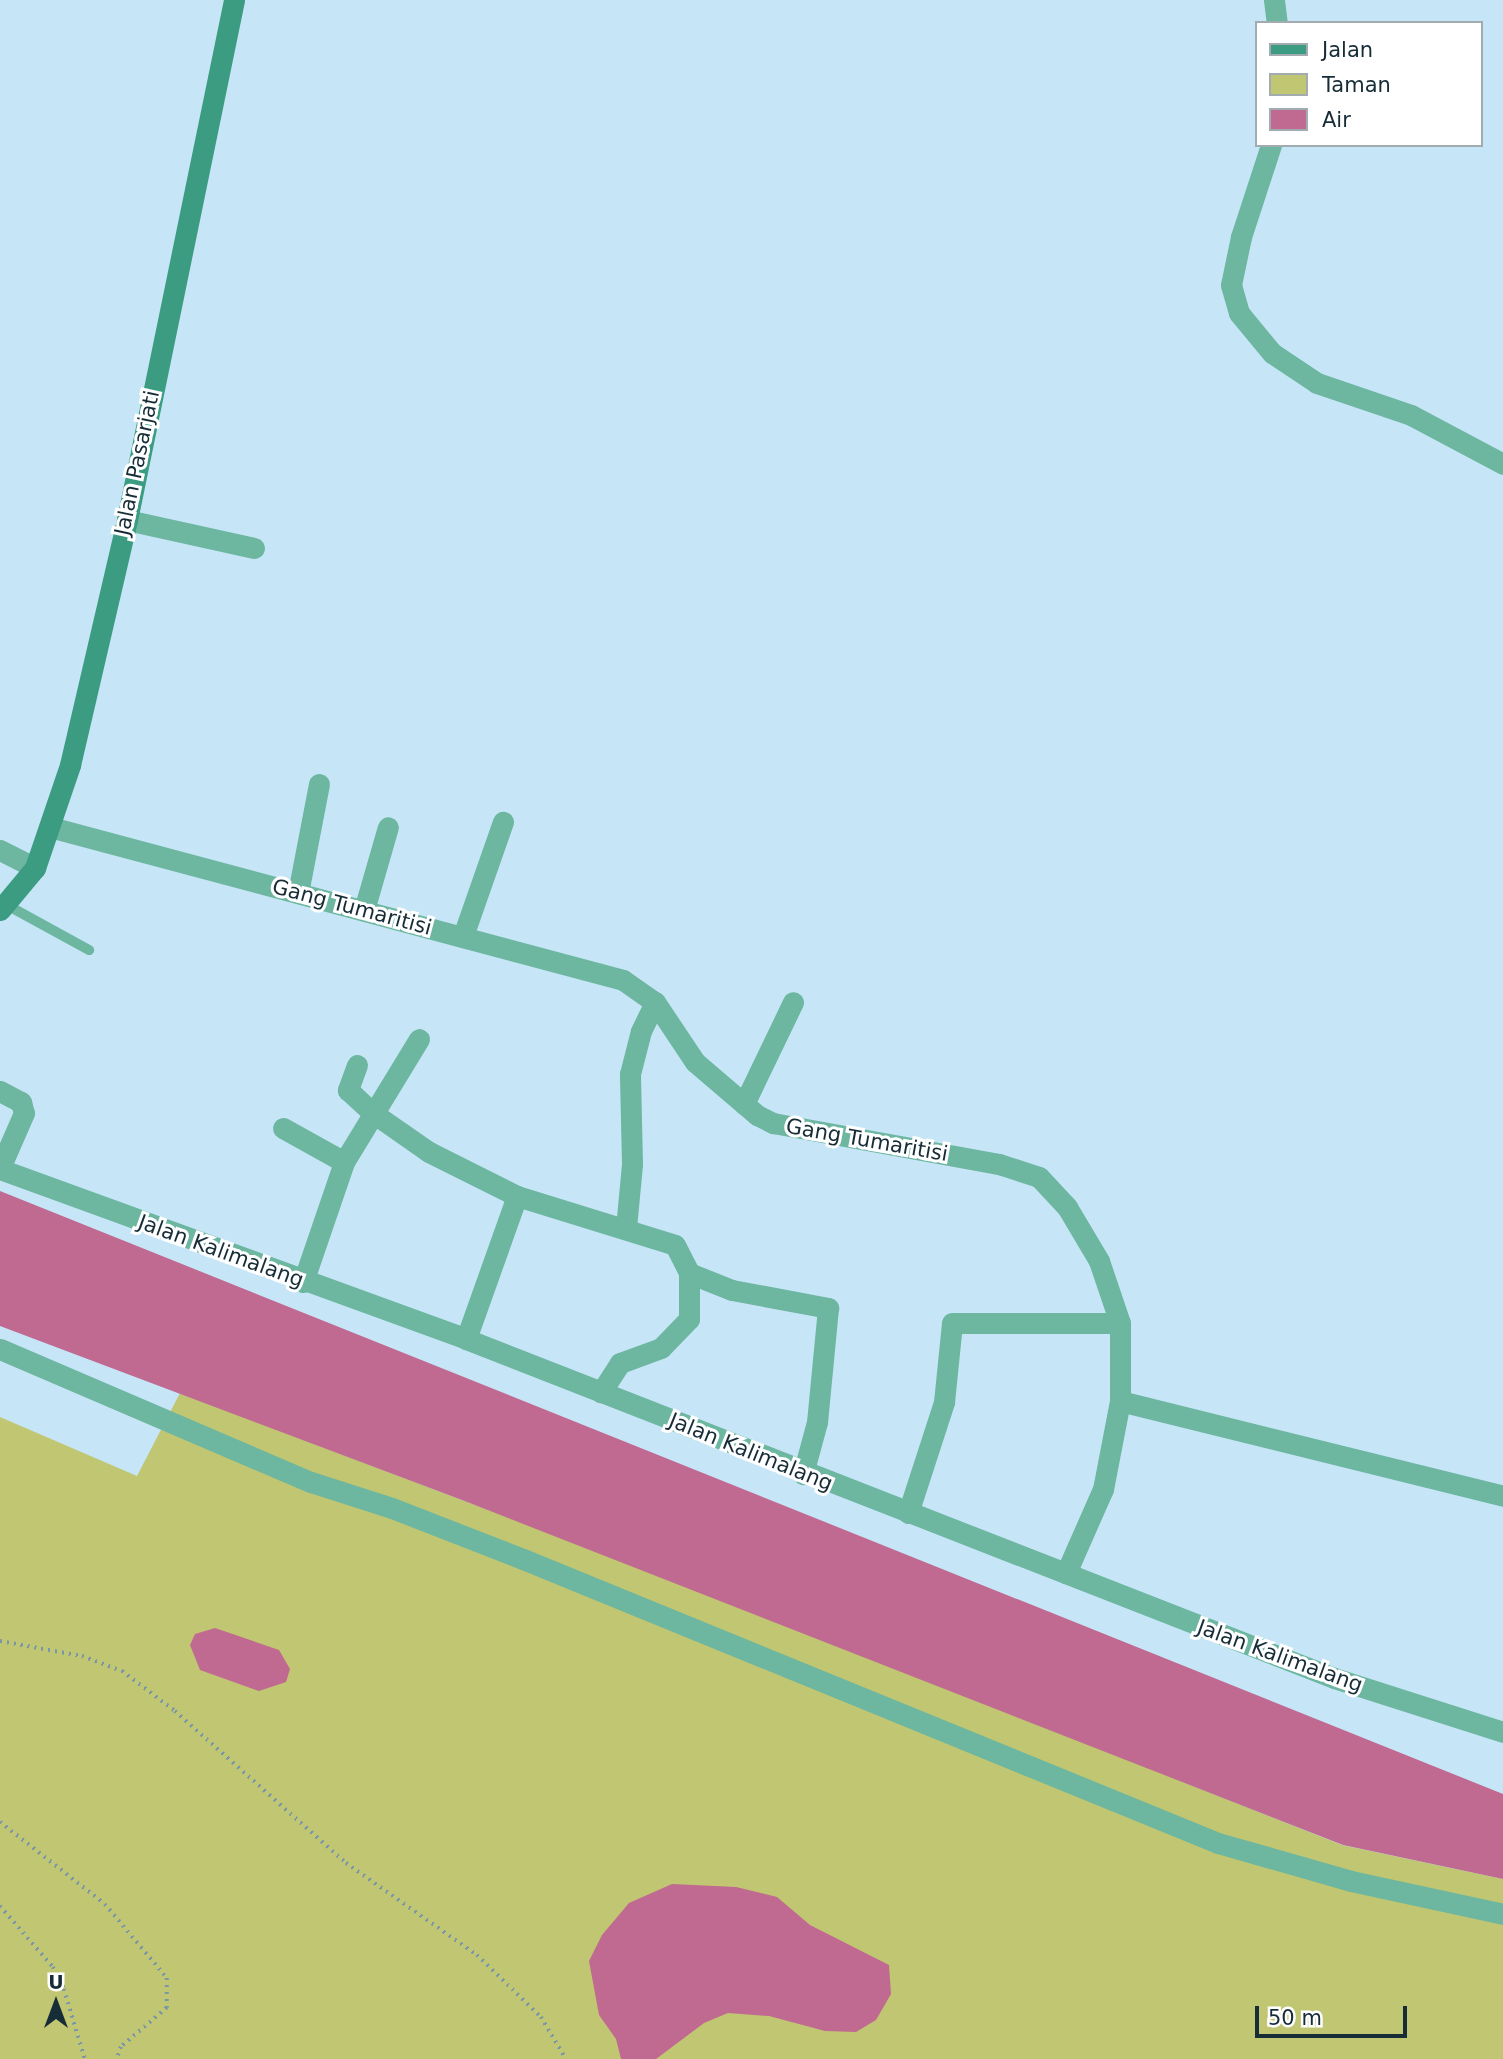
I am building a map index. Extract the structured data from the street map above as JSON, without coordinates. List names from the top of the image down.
{
  "streets": {
    "main road": ["Jalan Pasarjati"],
    "street": ["Gang Tumaritisi", "Jalan Kalimalang"]
  },
  "crossings": [
    ["Jalan Pasarjati", "Gang Tumaritisi"],
    ["Gang Tumaritisi", "Jalan Kalimalang"]
  ],
  "legend": ["Jalan", "Taman", "Air"],
  "scale_bar": "50 m",
  "north": "top"
}
